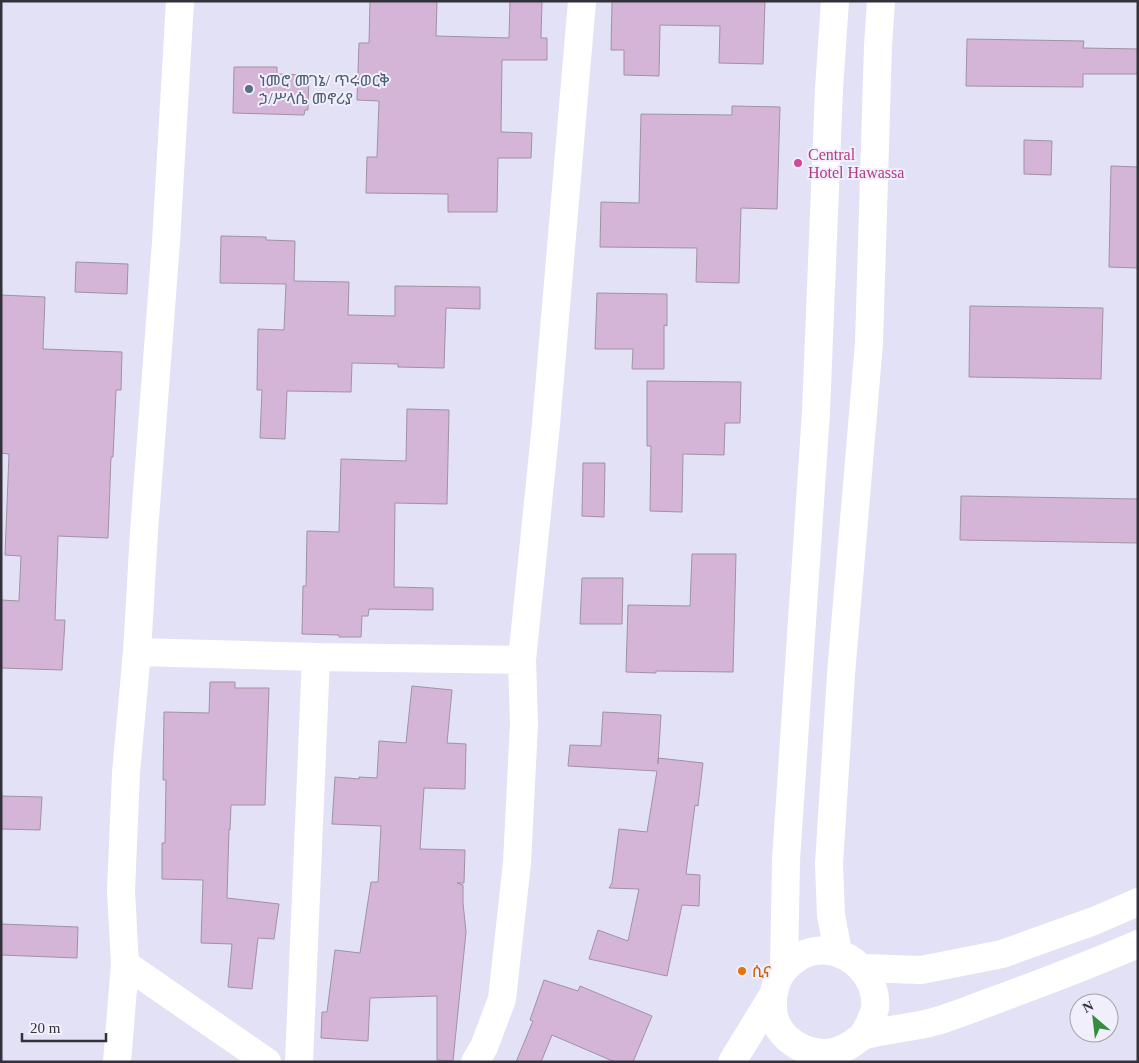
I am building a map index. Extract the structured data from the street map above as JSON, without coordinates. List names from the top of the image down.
{
  "places": ["ነመሮ መገኔ/ ጥሩወርቅ ኃ/ሥላሴ መኖሪያ", "Central Hotel Hawassa", "ሲና"],
  "scale_bar": "20 m",
  "north": "top left"
}
